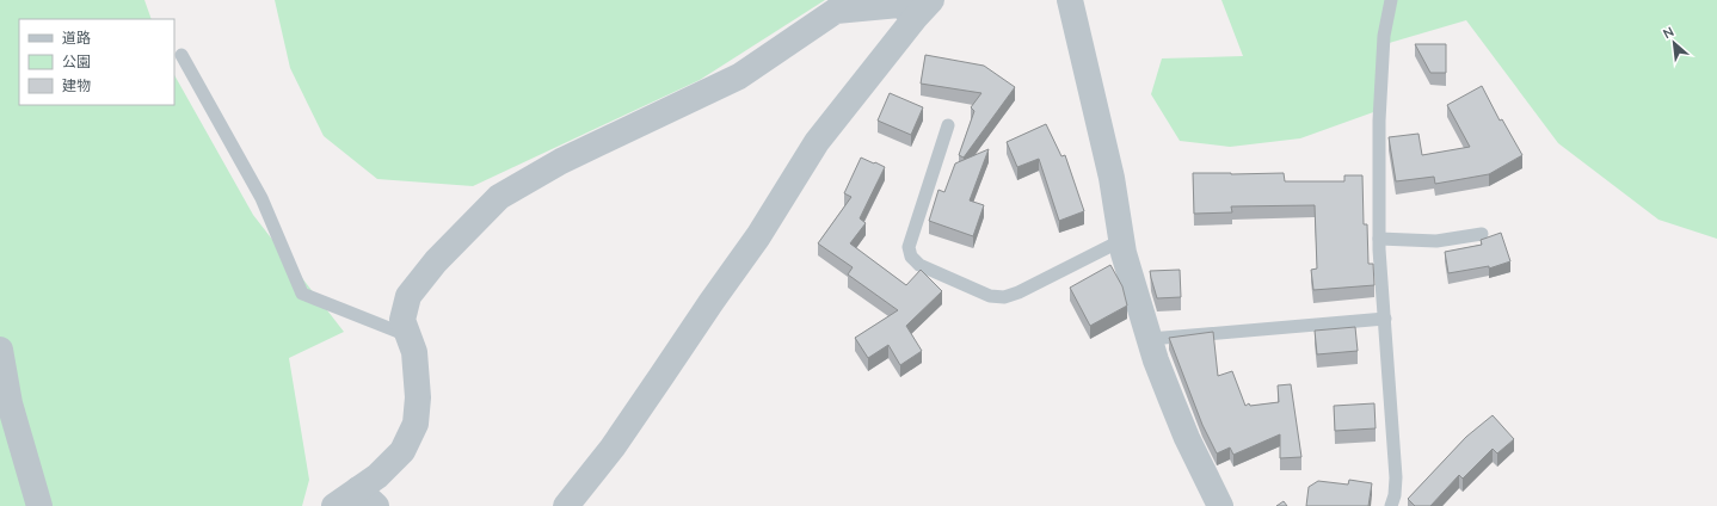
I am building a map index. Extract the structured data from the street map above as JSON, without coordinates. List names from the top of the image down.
{
  "legend": ["道路", "公園", "建物"],
  "north": "top left"
}
